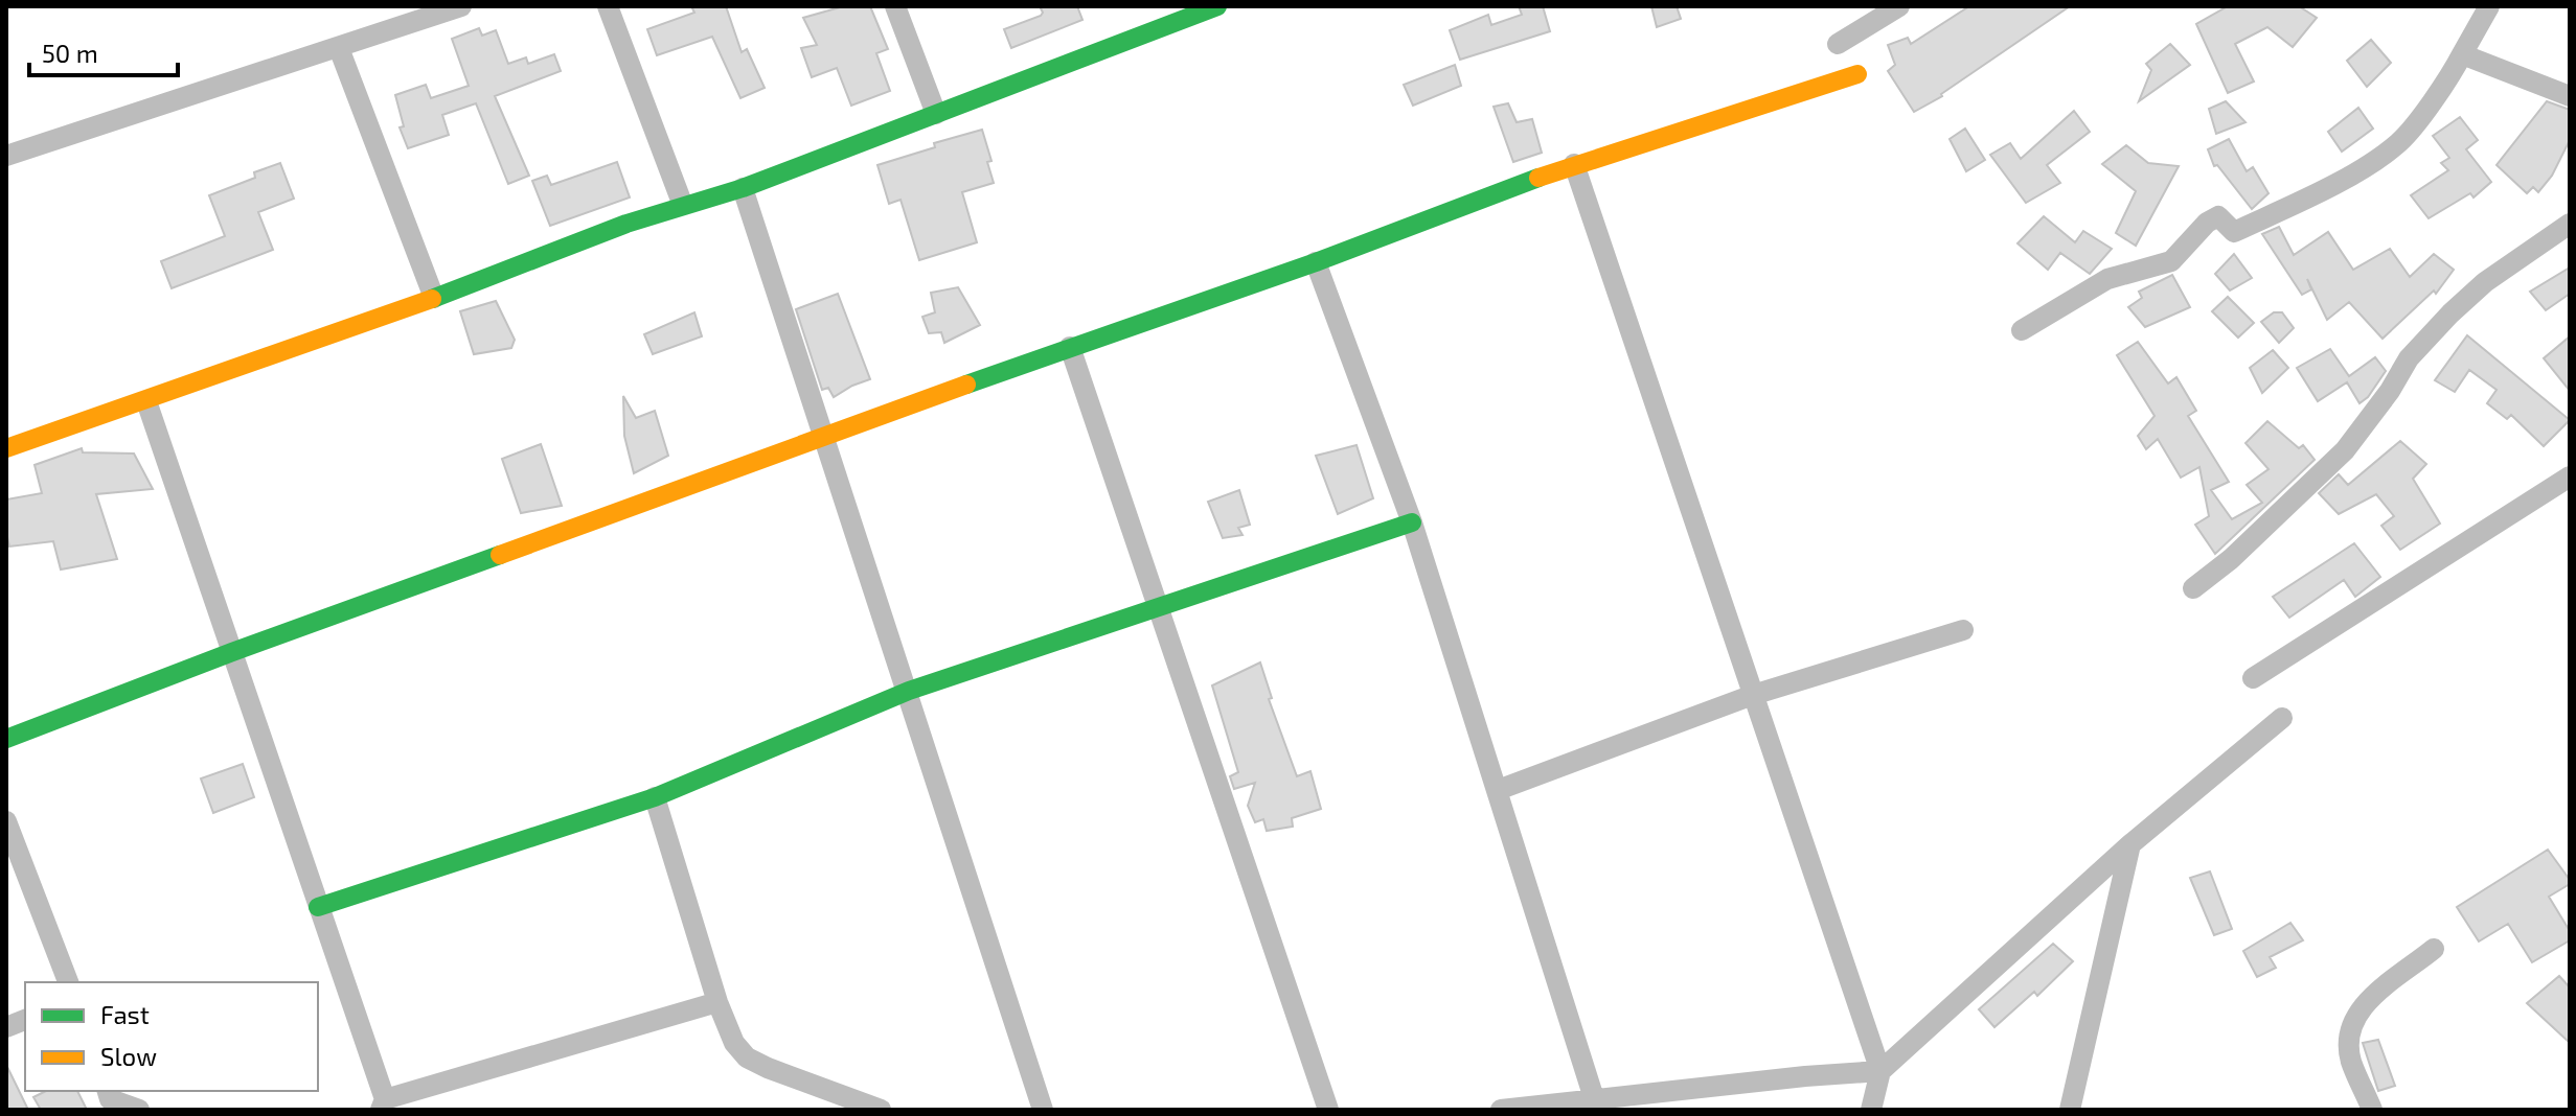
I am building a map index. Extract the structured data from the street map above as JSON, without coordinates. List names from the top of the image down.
{
  "legend": ["Fast", "Slow"],
  "scale_bar": "50 m"
}
